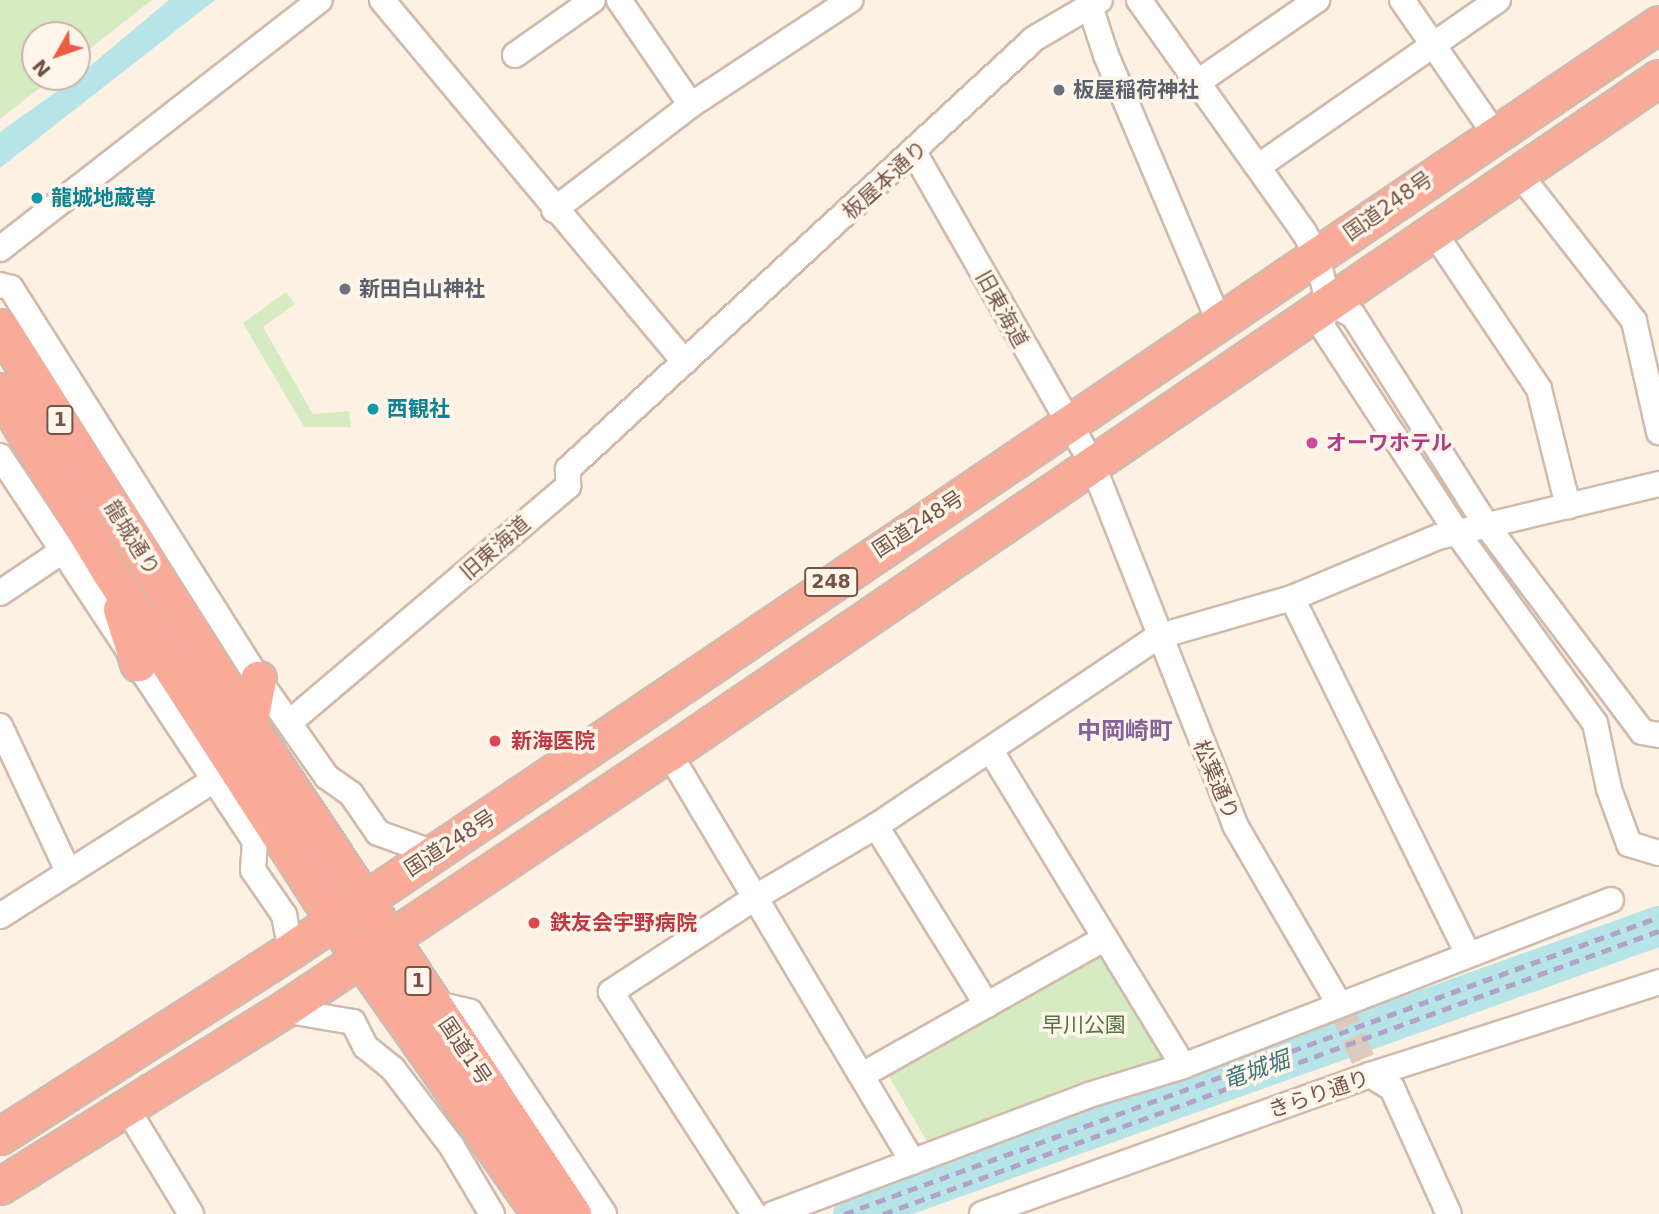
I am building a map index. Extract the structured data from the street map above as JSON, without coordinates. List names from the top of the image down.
{
  "streets": {
    "highway": [
      "国道248号",
      "1",
      "龍城通り",
      "248",
      "国道1号"
    ],
    "street": [
      "板屋本通り",
      "旧東海道",
      "松葉通り",
      "きらり通り"
    ]
  },
  "crossings": [
    ["板屋本通り", "旧東海道"],
    ["国道248号", "旧東海道"],
    ["国道248号", "国道1号"],
    ["旧東海道", "248"],
    ["旧東海道", "松葉通り"],
    ["龍城通り", "国道1号"],
    ["248", "松葉通り"],
    ["248", "国道1号"]
  ],
  "districts": ["中岡崎町"],
  "water": ["竜城堀"],
  "parks": ["早川公園"],
  "places": [
    "板屋稲荷神社",
    "龍城地蔵尊",
    "新田白山神社",
    "西観社",
    "オーワホテル",
    "新海医院",
    "鉄友会宇野病院"
  ],
  "north": "bottom left"
}
